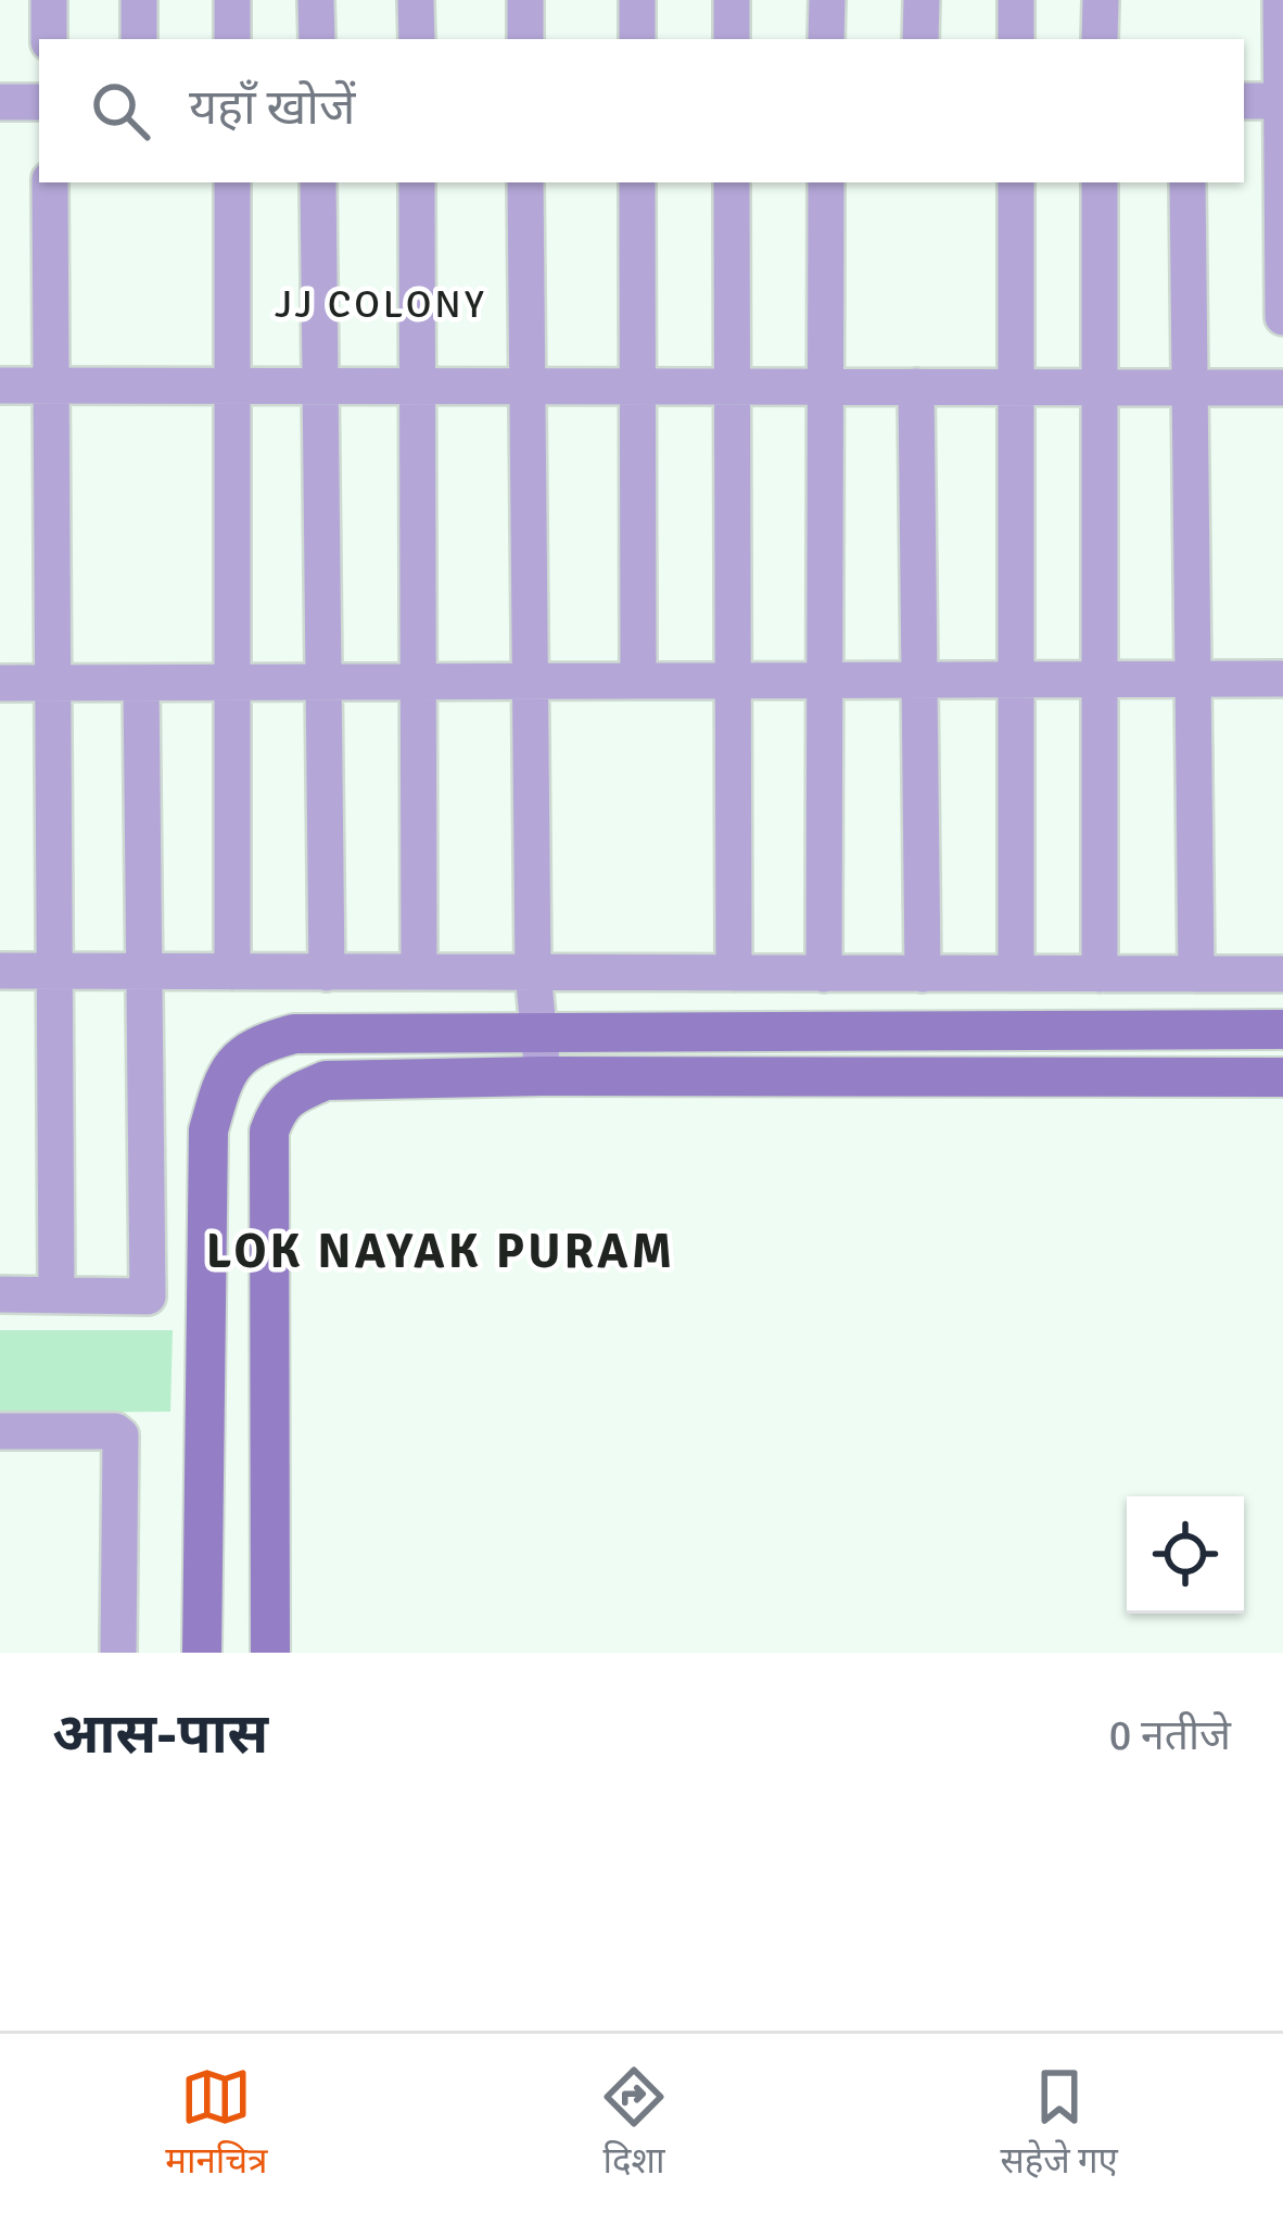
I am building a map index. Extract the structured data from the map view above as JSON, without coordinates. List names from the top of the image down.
{
  "districts": ["JJ COLONY", "LOK NAYAK PURAM"],
  "page": {
    "search": "यहाँ खोजें",
    "heading": ["आस-पास", "0 नतीजे"],
    "nav": ["मानचित्र", "दिशा", "सहेजे गए"]
  }
}
